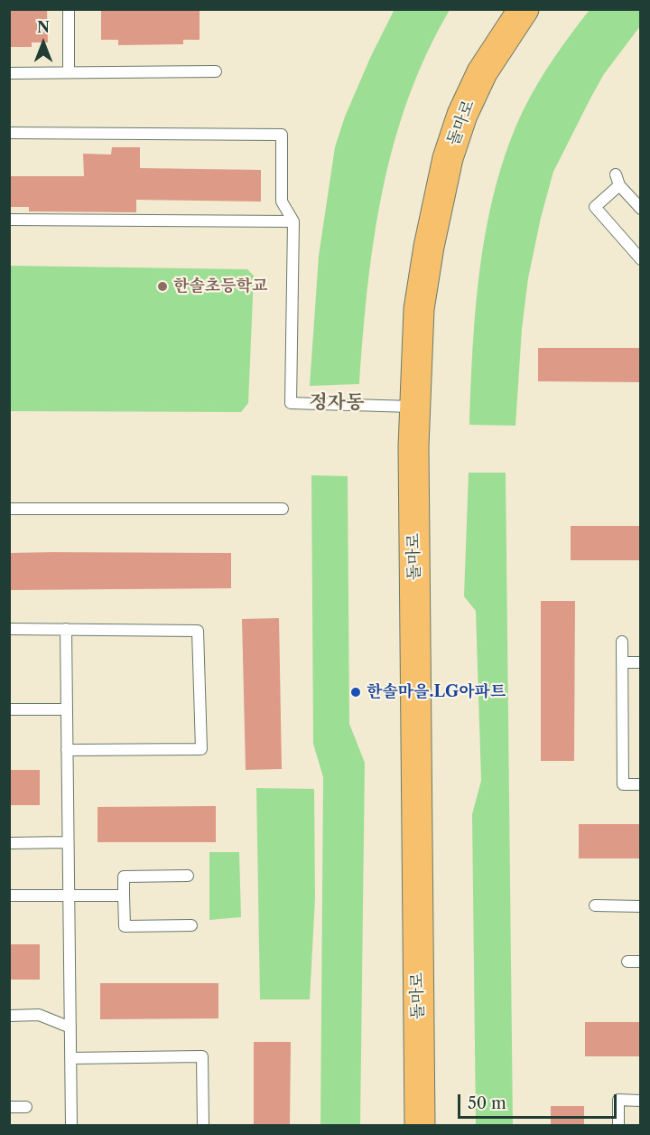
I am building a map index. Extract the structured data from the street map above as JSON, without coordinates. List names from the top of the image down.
{
  "streets": {
    "main road": ["돌마로"]
  },
  "districts": ["정자동"],
  "places": ["한솔초등학교", "한솔마을.LG아파트"],
  "scale_bar": "50 m",
  "north": "top"
}
